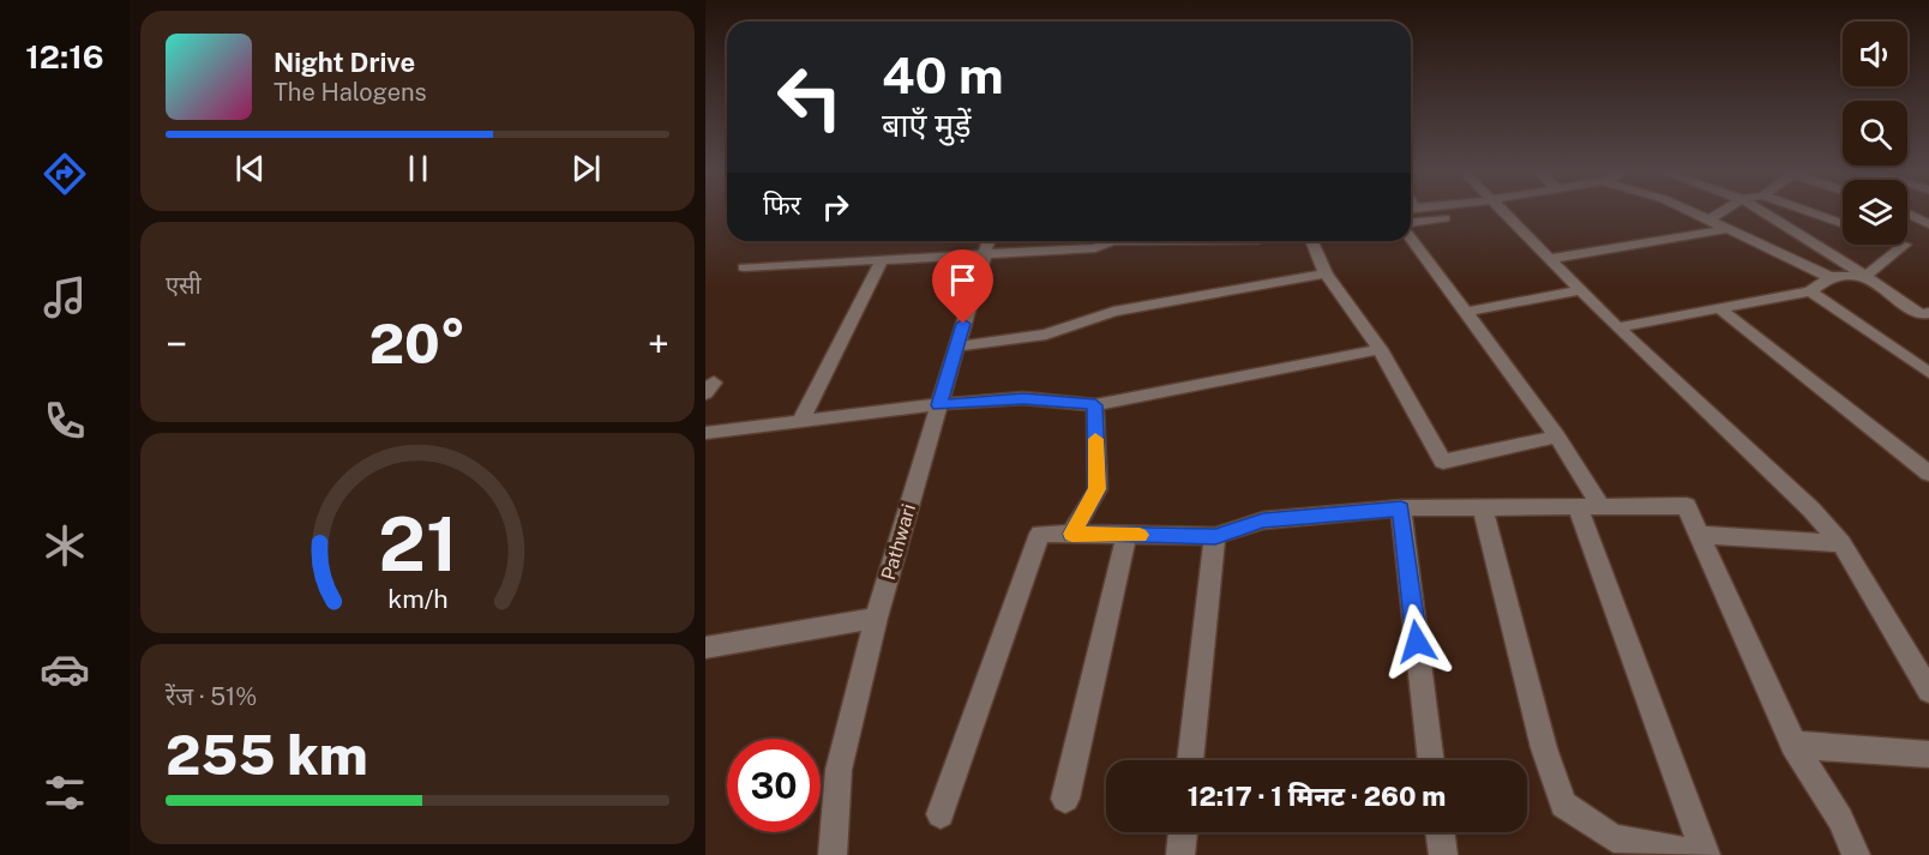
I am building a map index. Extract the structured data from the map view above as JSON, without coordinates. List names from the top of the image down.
{
  "streets": {
    "street": ["Pathwari"]
  },
  "page": {
    "tabs": "12:16",
    "turn": ["40 m", "बाएँ मुड़ें"],
    "song": ["Night Drive", "The Halogens"],
    "then": "फिर",
    "tile": [
      "एसी",
      ["रेंज · 51%", "255 km"]
    ],
    "heat": ["−", "20°", "+"],
    "limit": "30",
    "trip": "12:17 · 1 मिनट · 260 m",
    "gauge": ["21", "km/h"]
  }
}
